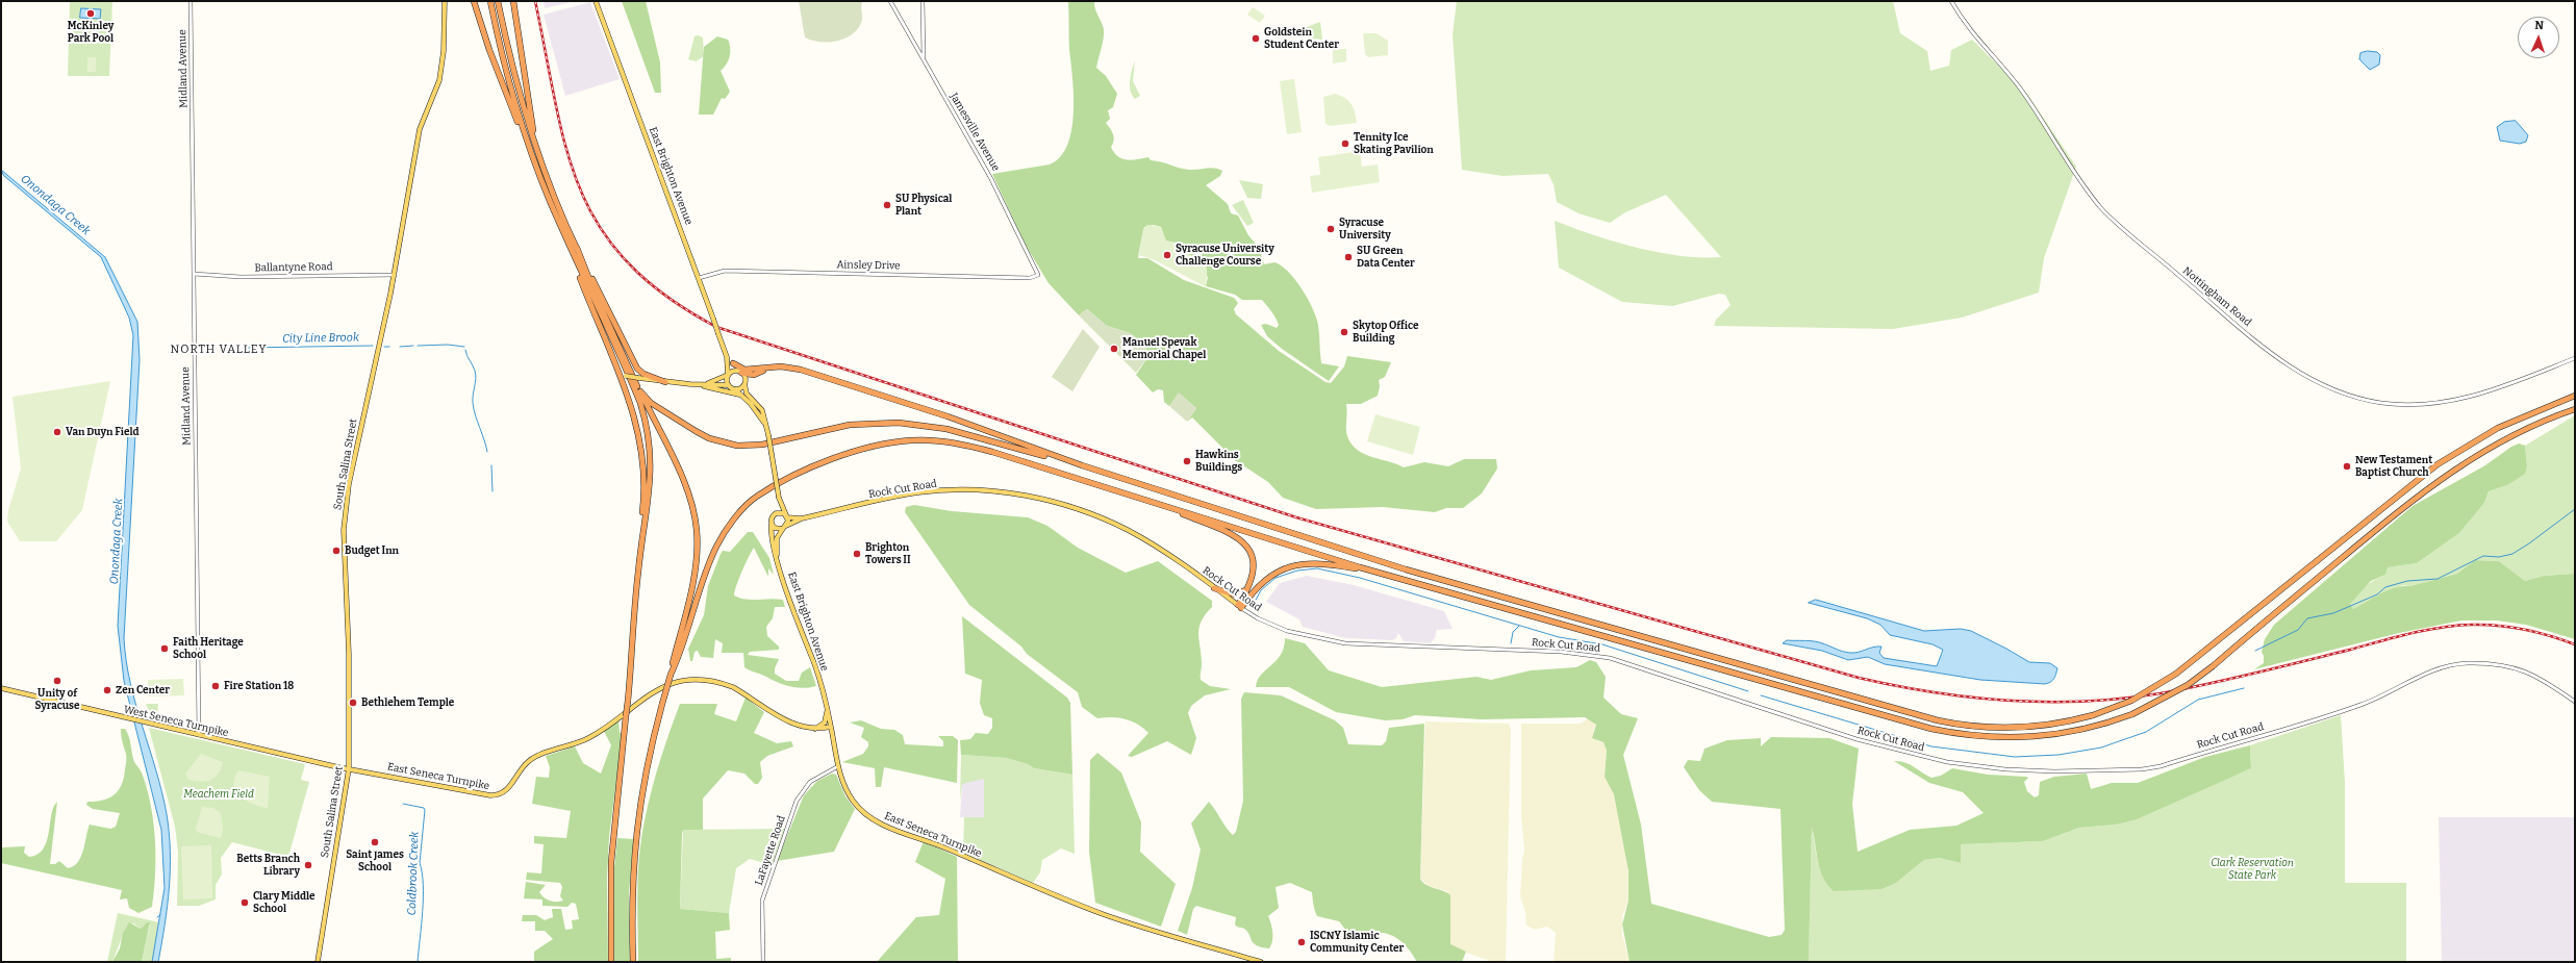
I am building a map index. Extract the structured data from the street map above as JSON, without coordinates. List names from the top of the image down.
{
  "streets": {
    "main road": [
      "East Brighton Avenue",
      "South Salina Street",
      "Rock Cut Road",
      "West Seneca Turnpike",
      "East Seneca Turnpike"
    ],
    "street": [
      "Midland Avenue",
      "Jamesville Avenue",
      "Ainsley Drive",
      "Ballantyne Road",
      "Nottingham Road",
      "LaFayette Road"
    ]
  },
  "crossings": [
    ["Midland Avenue", "Ballantyne Road"],
    ["Midland Avenue", "West Seneca Turnpike"],
    ["Jamesville Avenue", "Ainsley Drive"],
    ["East Brighton Avenue", "Ainsley Drive"],
    ["East Brighton Avenue", "Rock Cut Road"],
    ["East Brighton Avenue", "East Seneca Turnpike"],
    ["Ballantyne Road", "South Salina Street"],
    ["South Salina Street", "West Seneca Turnpike"],
    ["South Salina Street", "East Seneca Turnpike"],
    ["West Seneca Turnpike", "East Seneca Turnpike"],
    ["East Seneca Turnpike", "LaFayette Road"]
  ],
  "districts": ["NORTH VALLEY"],
  "water": ["Onondaga Creek", "City Line Brook", "Coldbrook Creek"],
  "parks": ["Meachem Field", "Clark Reservation State Park"],
  "places": [
    "McKinley Park Pool",
    "Goldstein Student Center",
    "Tennity Ice Skating Pavilion",
    "SU Physical Plant",
    "Syracuse University",
    "Syracuse University Challenge Course",
    "SU Green Data Center",
    "Skytop Office Building",
    "Manuel Spevak Memorial Chapel",
    "Van Duyn Field",
    "Hawkins Buildings",
    "New Testament Baptist Church",
    "Budget Inn",
    "Brighton Towers II",
    "Faith Heritage School",
    "Unity of Syracuse",
    "Fire Station 18",
    "Zen Center",
    "Bethlehem Temple",
    "Saint James School",
    "Betts Branch Library",
    "Clary Middle School",
    "ISCNY Islamic Community Center"
  ],
  "north": "top"
}
